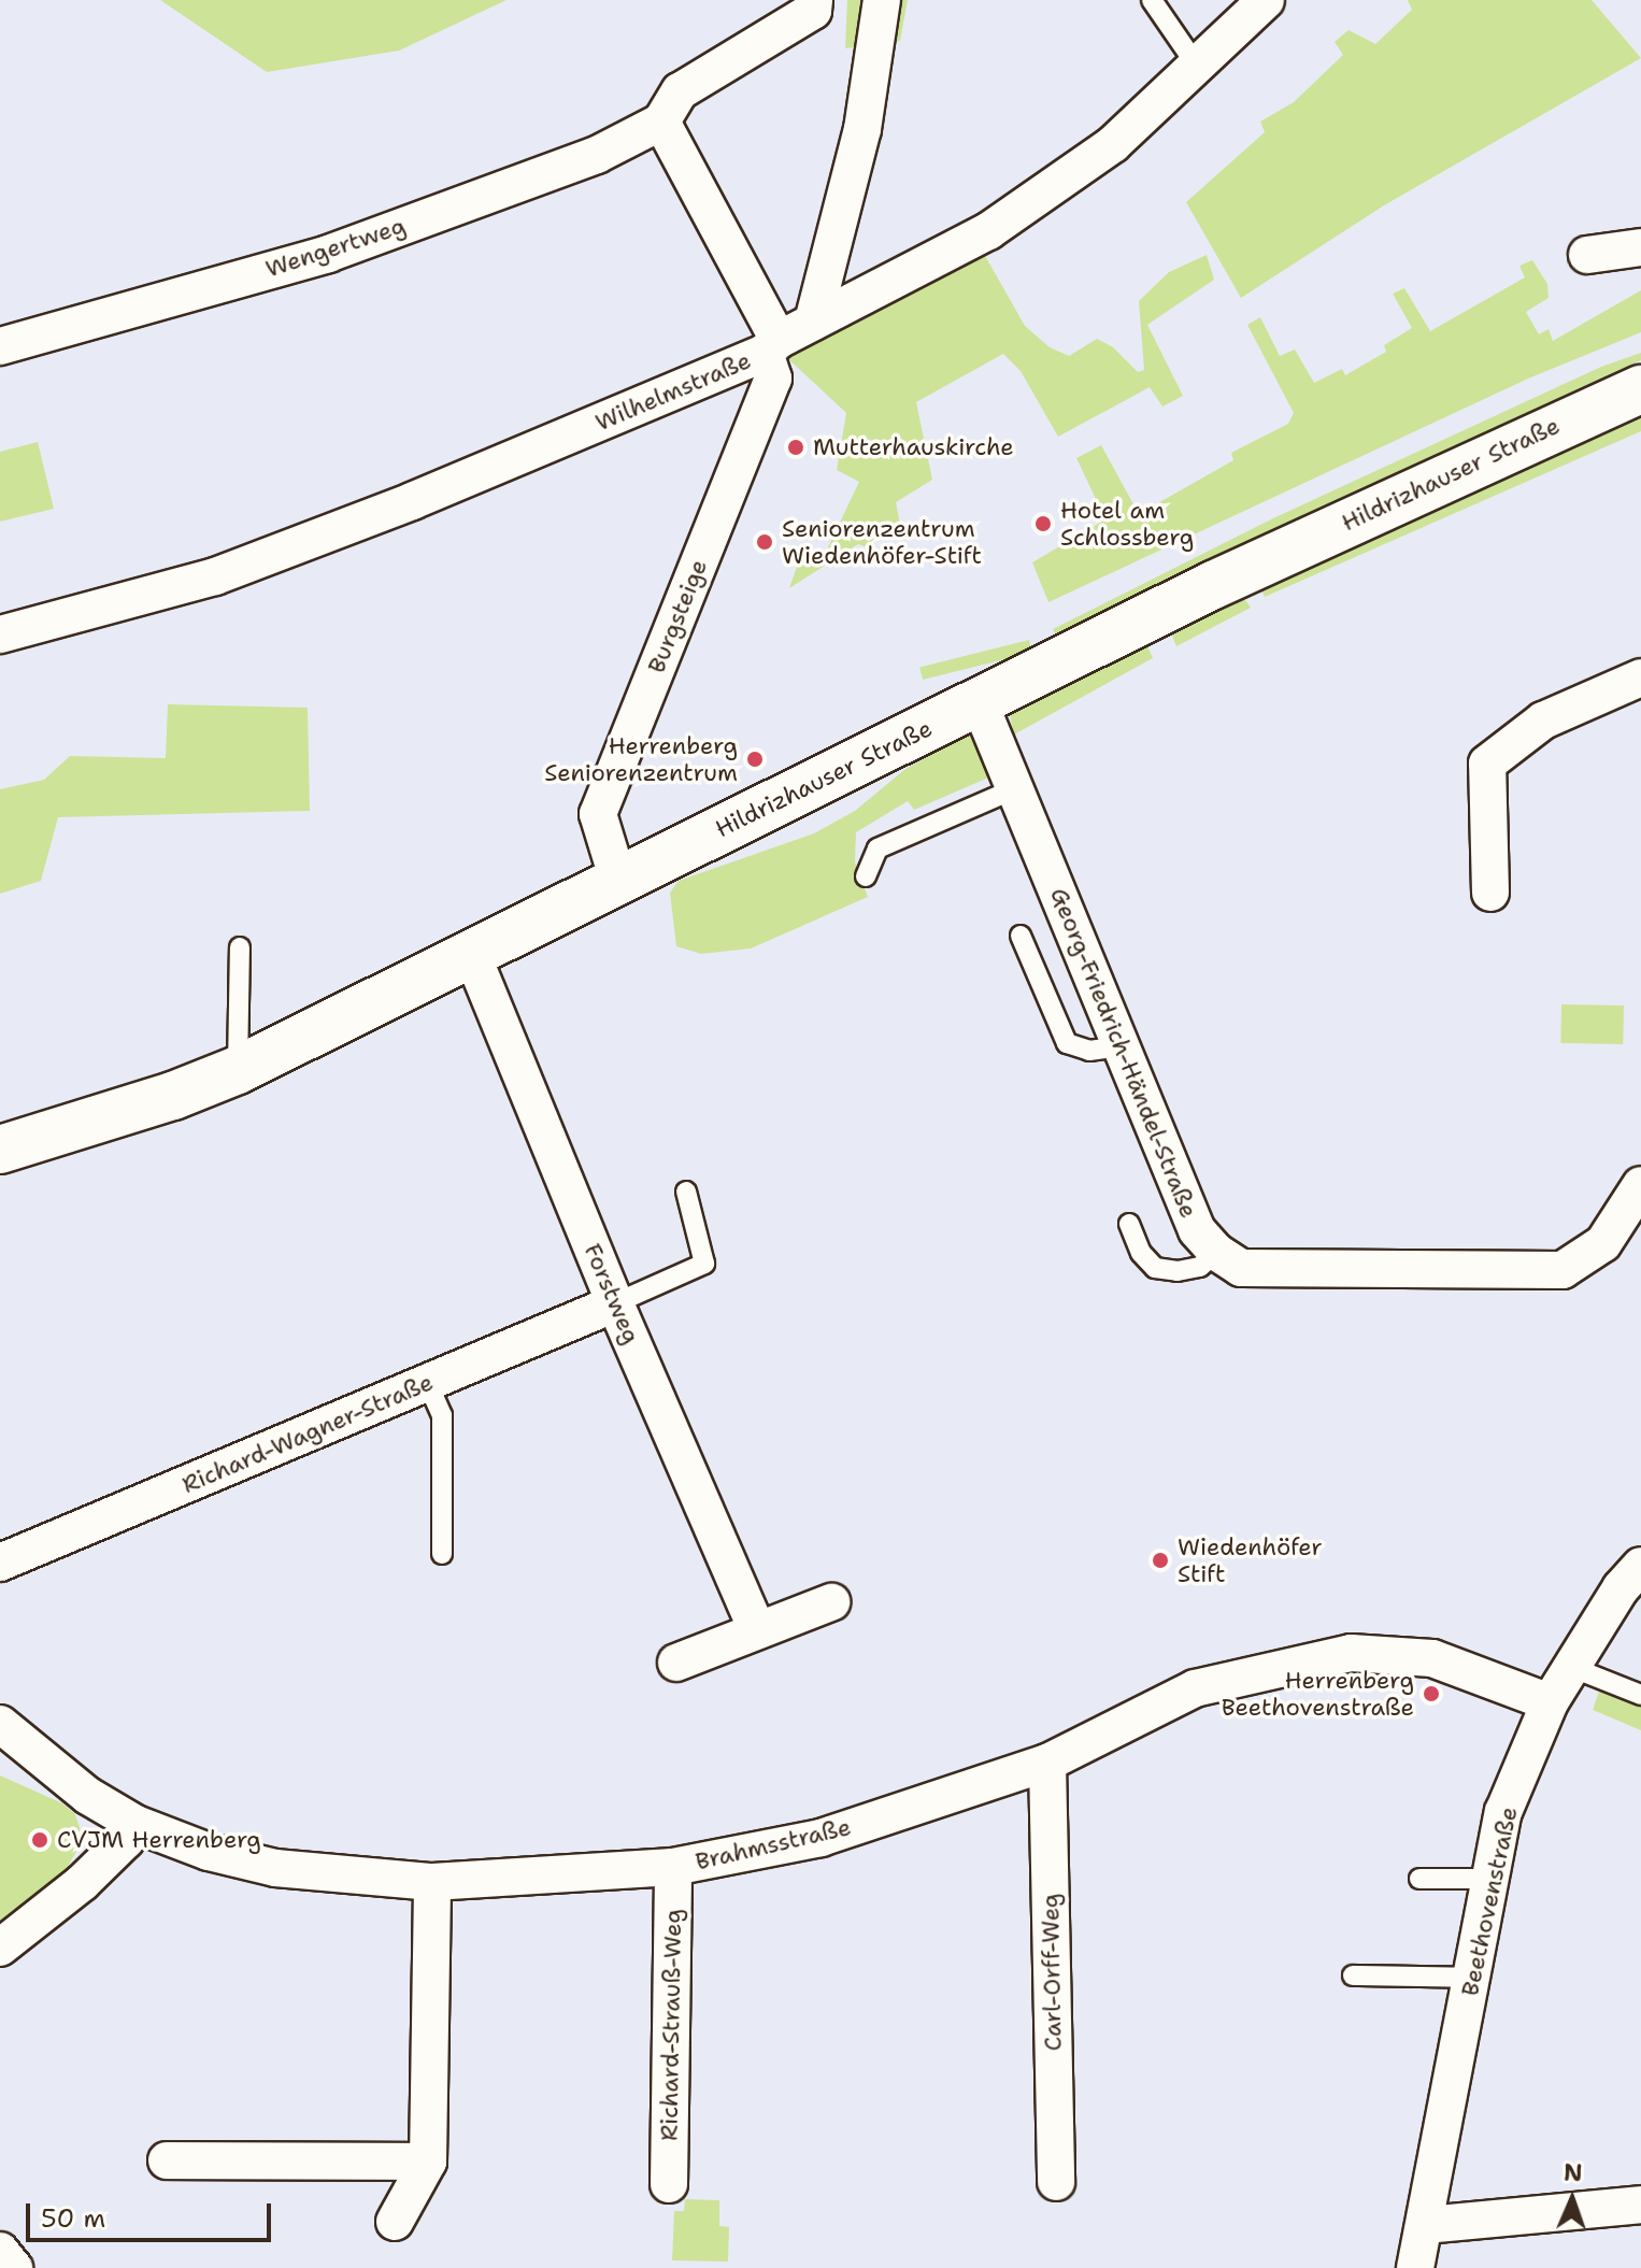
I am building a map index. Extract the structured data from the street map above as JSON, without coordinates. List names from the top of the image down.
{
  "streets": {
    "main road": ["Hildrizhauser Straße"],
    "street": [
      "Wengertweg",
      "Wilhelmstraße",
      "Burgsteige",
      "Georg-Friedrich-Händel-Straße",
      "Forstweg",
      "Richard-Wagner-Straße",
      "Brahmsstraße",
      "Beethovenstraße",
      "Carl-Orff-Weg",
      "Richard-Strauß-Weg"
    ]
  },
  "crossings": [
    ["Wilhelmstraße", "Burgsteige"],
    ["Hildrizhauser Straße", "Burgsteige"],
    ["Hildrizhauser Straße", "Georg-Friedrich-Händel-Straße"],
    ["Hildrizhauser Straße", "Forstweg"],
    ["Forstweg", "Richard-Wagner-Straße"],
    ["Brahmsstraße", "Beethovenstraße"],
    ["Brahmsstraße", "Carl-Orff-Weg"],
    ["Brahmsstraße", "Richard-Strauß-Weg"]
  ],
  "places": [
    "Mutterhauskirche",
    "Hotel am Schlossberg",
    "Seniorenzentrum Wiedenhöfer-Stift",
    "Herrenberg Seniorenzentrum",
    "Wiedenhöfer Stift",
    "Herrenberg Beethovenstraße",
    "CVJM Herrenberg"
  ],
  "scale_bar": "50 m",
  "north": "top"
}
